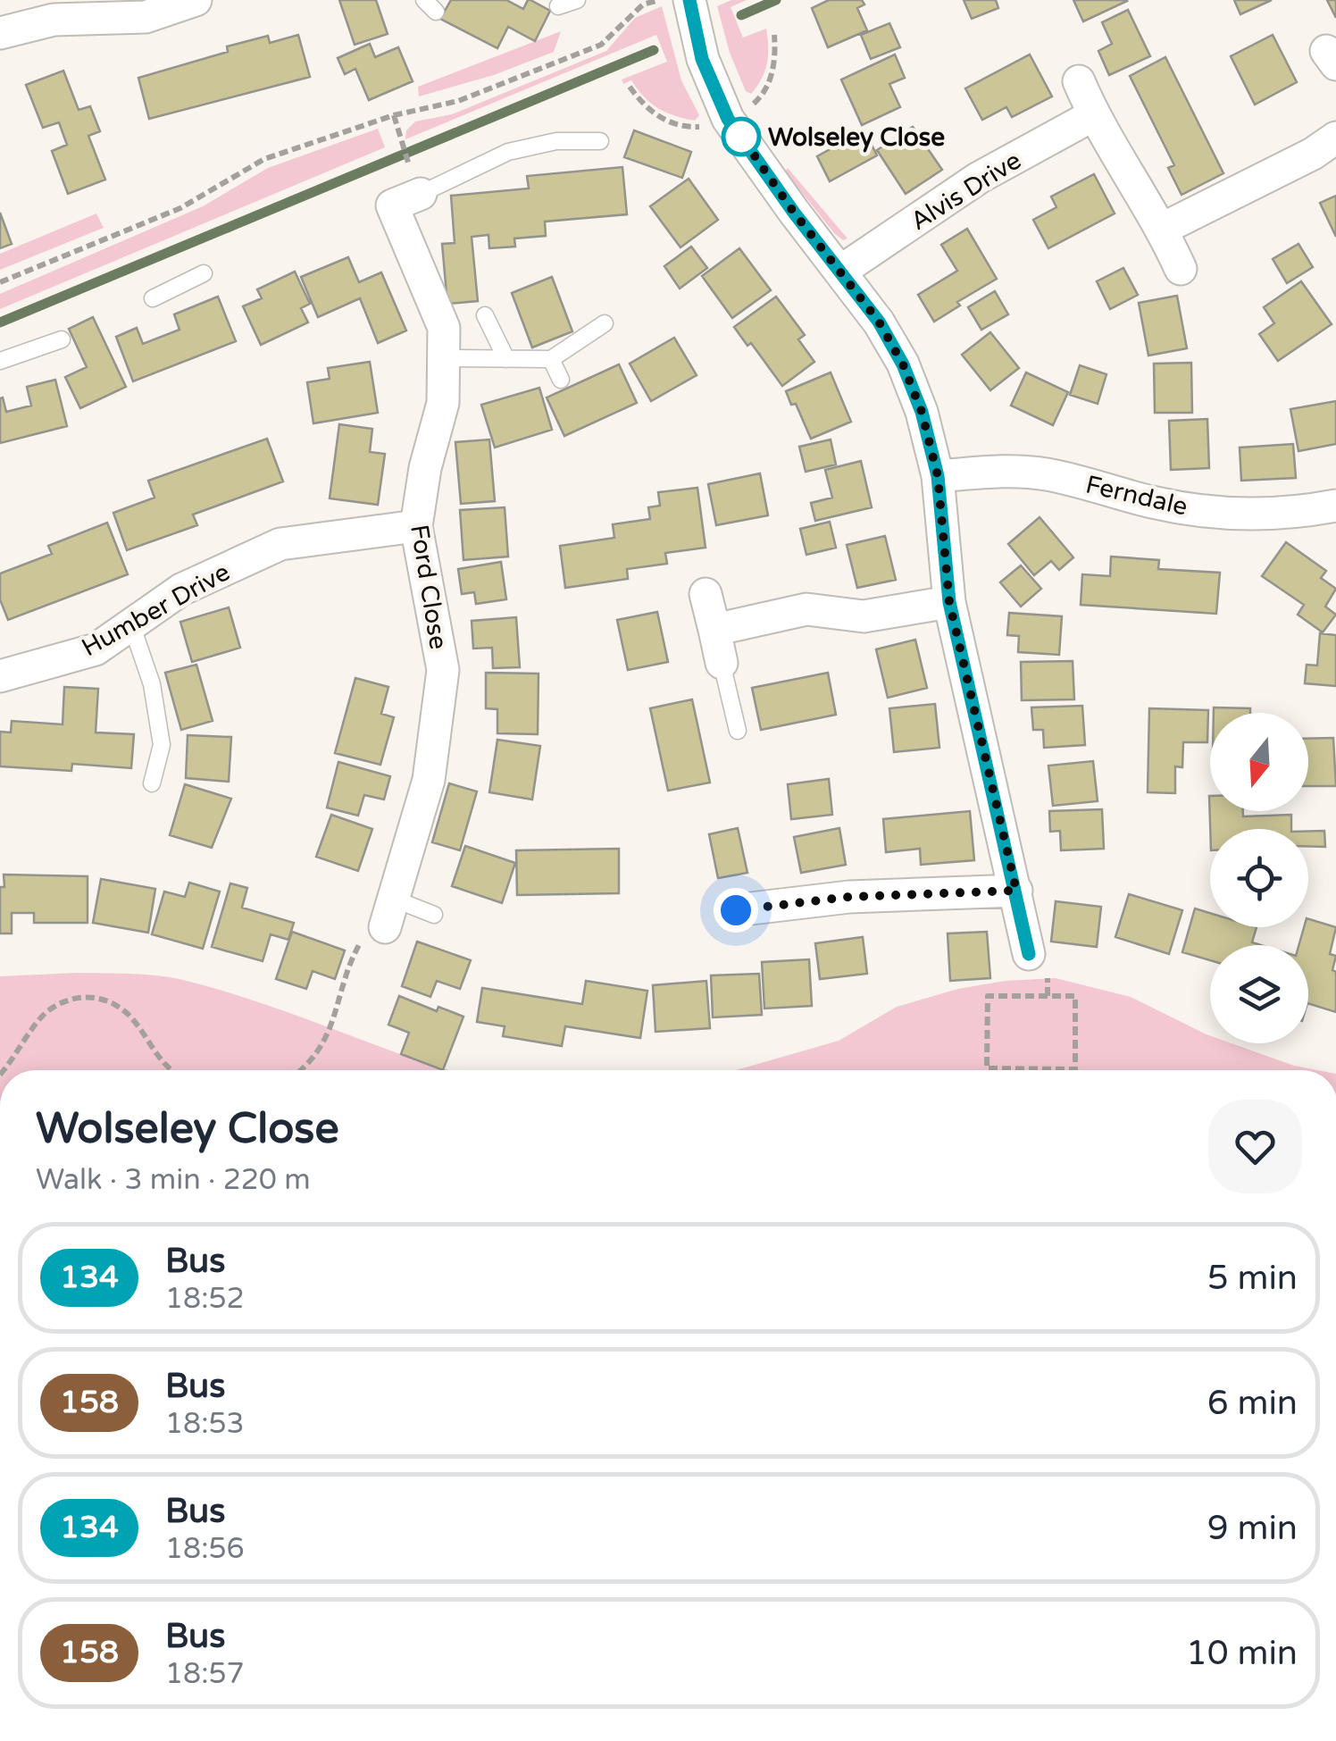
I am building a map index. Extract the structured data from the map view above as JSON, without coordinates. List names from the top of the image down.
{
  "streets": {
    "street": [
      "Alvis Drive",
      "Ferndale",
      "Ford Close",
      "Humber Drive"
    ]
  },
  "crossings": [
    ["Ford Close", "Humber Drive"]
  ],
  "places": ["Wolseley Close"],
  "lines": ["bus line 134"],
  "north": "bottom",
  "page": {
    "heading": ["Wolseley Close", "Walk · 3 min · 220 m"],
    "list": [
      {
        "mark": "134",
        "name": "Bus",
        "note": "18:52",
        "value": "5 min"
      },
      {
        "mark": "158",
        "name": "Bus",
        "note": "18:53",
        "value": "6 min"
      },
      {
        "mark": "134",
        "name": "Bus",
        "note": "18:56",
        "value": "9 min"
      },
      {
        "mark": "158",
        "name": "Bus",
        "note": "18:57",
        "value": "10 min"
      }
    ]
  }
}
